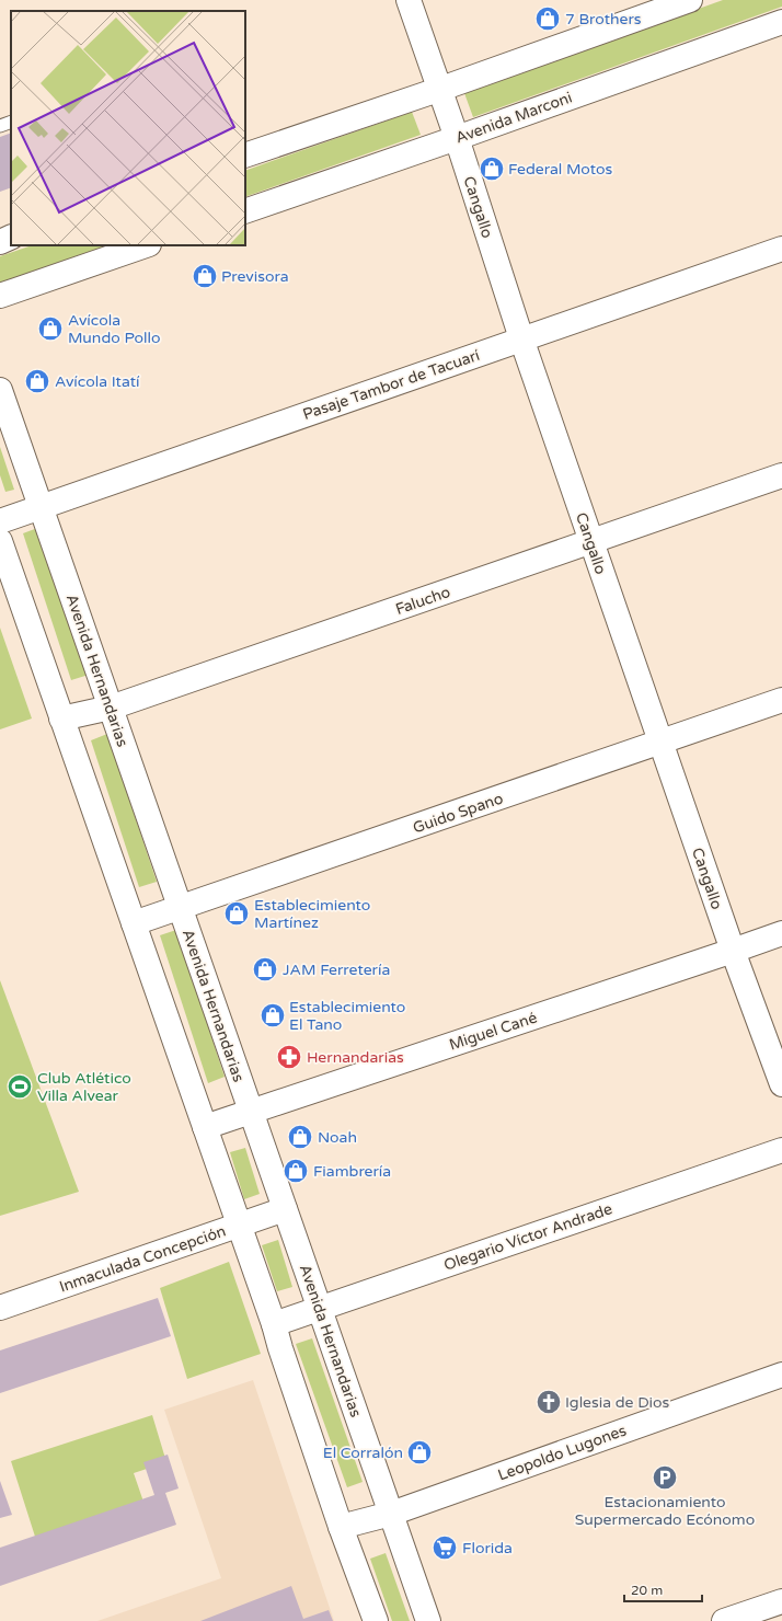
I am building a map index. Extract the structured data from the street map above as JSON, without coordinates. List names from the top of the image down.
{
  "streets": {
    "street": [
      "Avenida Marconi",
      "Cangallo",
      "Pasaje Tambor de Tacuarí",
      "Falucho",
      "Avenida Hernandarias",
      "Guido Spano",
      "Miguel Cané",
      "Olegario Víctor Andrade",
      "Inmaculada Concepción",
      "Leopoldo Lugones"
    ]
  },
  "crossings": [
    ["Avenida Marconi", "Cangallo"],
    ["Cangallo", "Pasaje Tambor de Tacuarí"],
    ["Cangallo", "Falucho"],
    ["Cangallo", "Guido Spano"],
    ["Cangallo", "Miguel Cané"],
    ["Pasaje Tambor de Tacuarí", "Avenida Hernandarias"],
    ["Falucho", "Avenida Hernandarias"],
    ["Avenida Hernandarias", "Guido Spano"],
    ["Avenida Hernandarias", "Miguel Cané"],
    ["Avenida Hernandarias", "Olegario Víctor Andrade"],
    ["Avenida Hernandarias", "Inmaculada Concepción"],
    ["Avenida Hernandarias", "Leopoldo Lugones"]
  ],
  "places": {
    "shop": [
      "7 Brothers",
      "Federal Motos",
      "Previsora",
      "Avícola Mundo Pollo",
      "Avícola Itatí",
      "Establecimiento Martínez",
      "JAM Ferretería",
      "Establecimiento El Tano",
      "Noah",
      "Fiambrería",
      "El Corralón"
    ],
    "pharmacy": ["Hernandarias"],
    "sports": ["Club Atlético Villa Alvear"],
    "church": ["Iglesia de Dios"],
    "parking": ["Estacionamiento Supermercado Ecónomo"],
    "supermarket": ["Florida"]
  },
  "scale_bar": "20 m"
}
